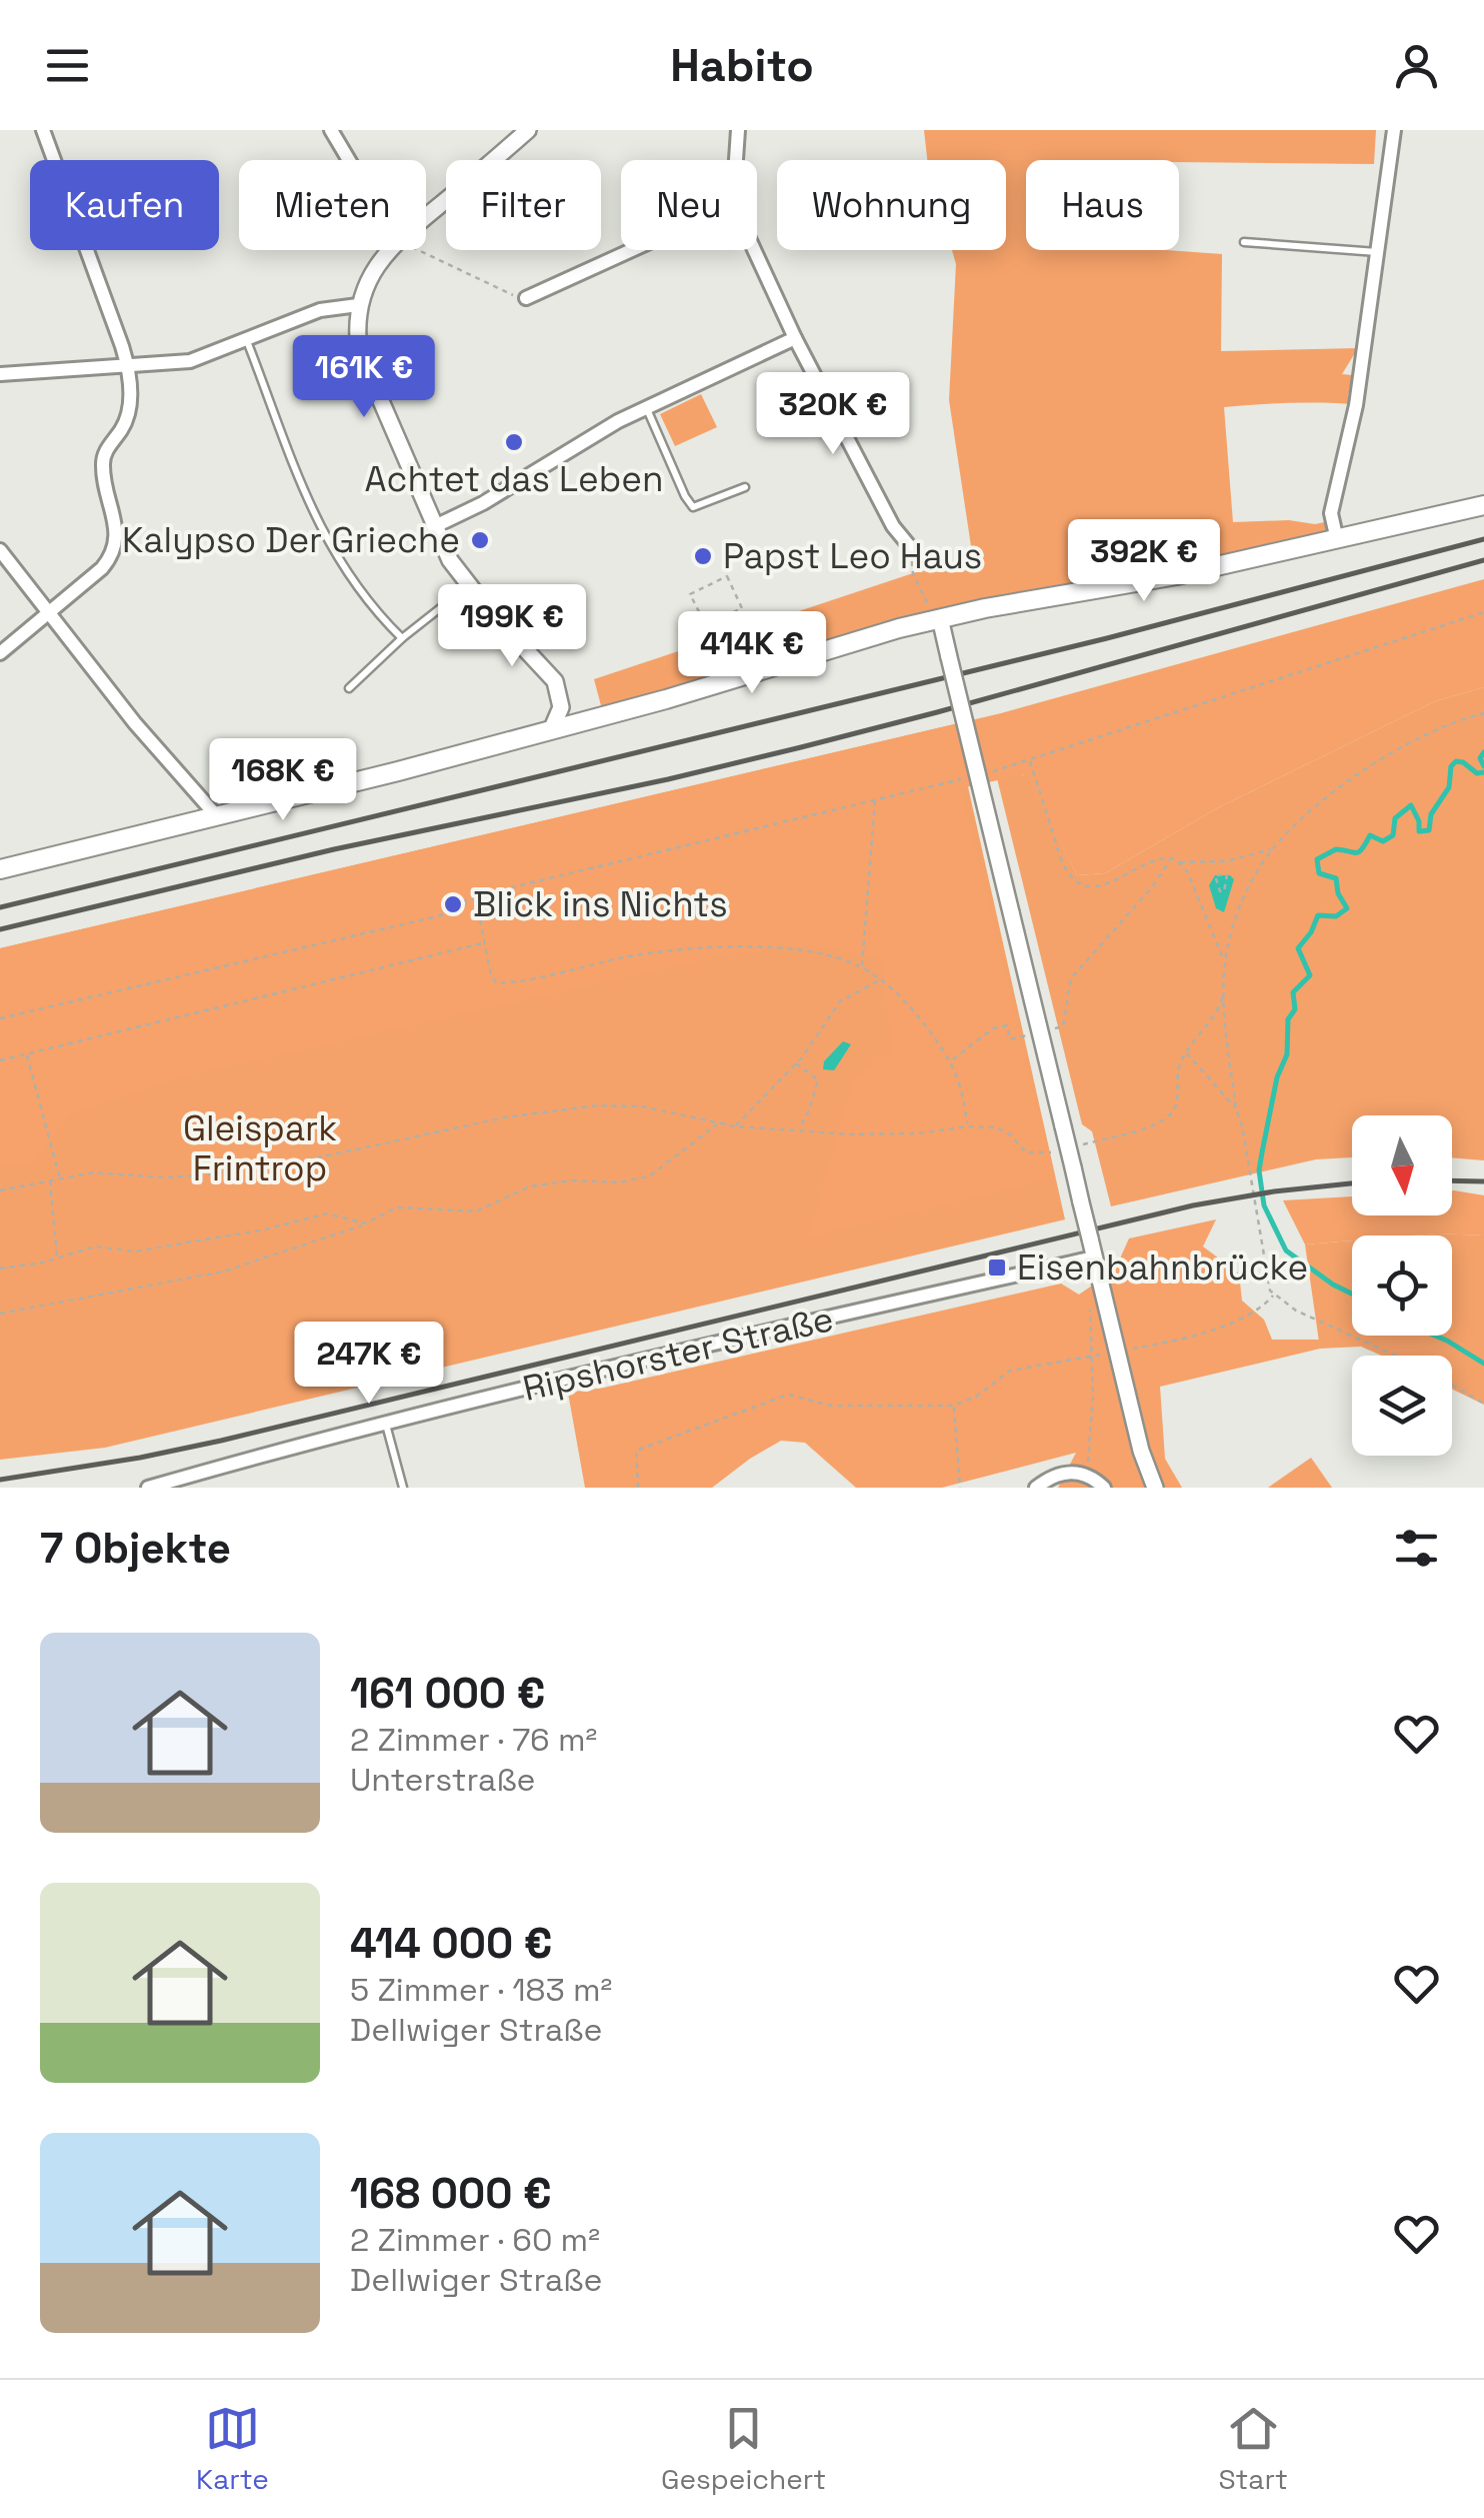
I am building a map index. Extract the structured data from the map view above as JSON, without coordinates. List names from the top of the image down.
{
  "streets": {
    "street": ["Ripshorster Straße"]
  },
  "parks": ["Gleispark Frintrop"],
  "places": {
    "other": [
      "Achtet das Leben",
      "Kalypso Der Grieche",
      "Papst Leo Haus",
      "Blick ins Nichts"
    ],
    "transit": ["Eisenbahnbrücke"]
  },
  "north": "bottom",
  "page": {
    "header": "Habito",
    "chip": [
      "Kaufen",
      "Mieten",
      "Filter",
      "Neu",
      "Wohnung",
      "Haus"
    ],
    "price": [
      "161K €",
      "320K €",
      "392K €",
      "199K €",
      "414K €",
      "168K €",
      "247K €"
    ],
    "heading": "7 Objekte",
    "list": [
      {
        "name": "161 000 €",
        "note": "2 Zimmer · 76 m² · Unterstraße"
      },
      {
        "name": "414 000 €",
        "note": "5 Zimmer · 183 m² · Dellwiger Straße"
      },
      {
        "name": "168 000 €",
        "note": "2 Zimmer · 60 m² · Dellwiger Straße"
      }
    ],
    "tabs": ["Karte", "Gespeichert", "Start"]
  }
}
